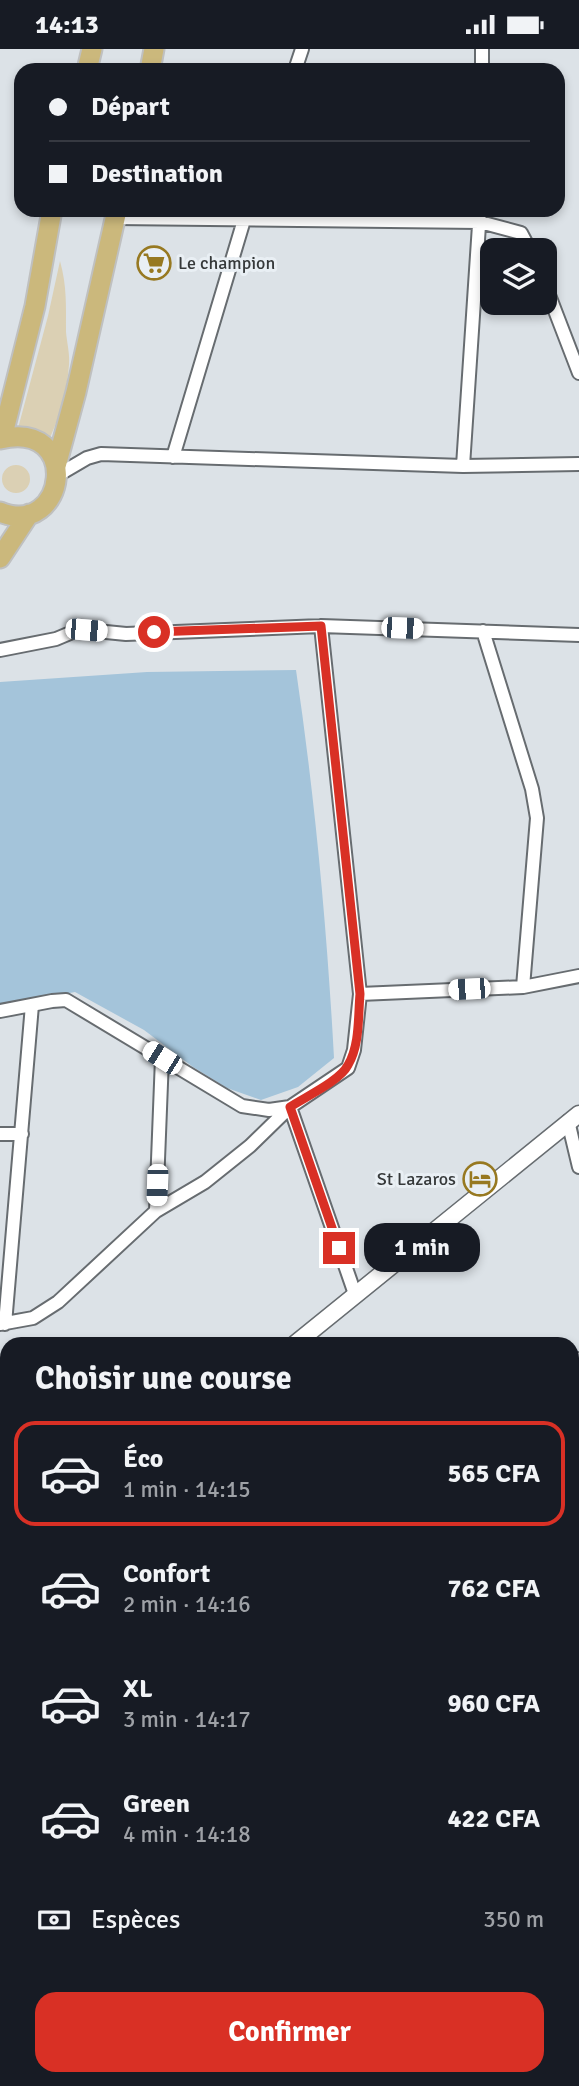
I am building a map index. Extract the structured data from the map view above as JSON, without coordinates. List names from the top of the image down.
{
  "places": {
    "supermarket": ["Le champion"],
    "hotel": ["St Lazaros"]
  },
  "page": {
    "status": "14:13",
    "banner": ["Départ", "Destination"],
    "bubble": "1 min",
    "heading": "Choisir une course",
    "list": [
      {
        "name": "Éco",
        "note": "1 min · 14:15",
        "value": "565 CFA"
      },
      {
        "name": "Confort",
        "note": "2 min · 14:16",
        "value": "762 CFA"
      },
      {
        "name": "XL",
        "note": "3 min · 14:17",
        "value": "960 CFA"
      },
      {
        "name": "Green",
        "note": "4 min · 14:18",
        "value": "422 CFA"
      }
    ],
    "pay": ["Espèces", "350 m"],
    "buttons": "Confirmer"
  }
}
